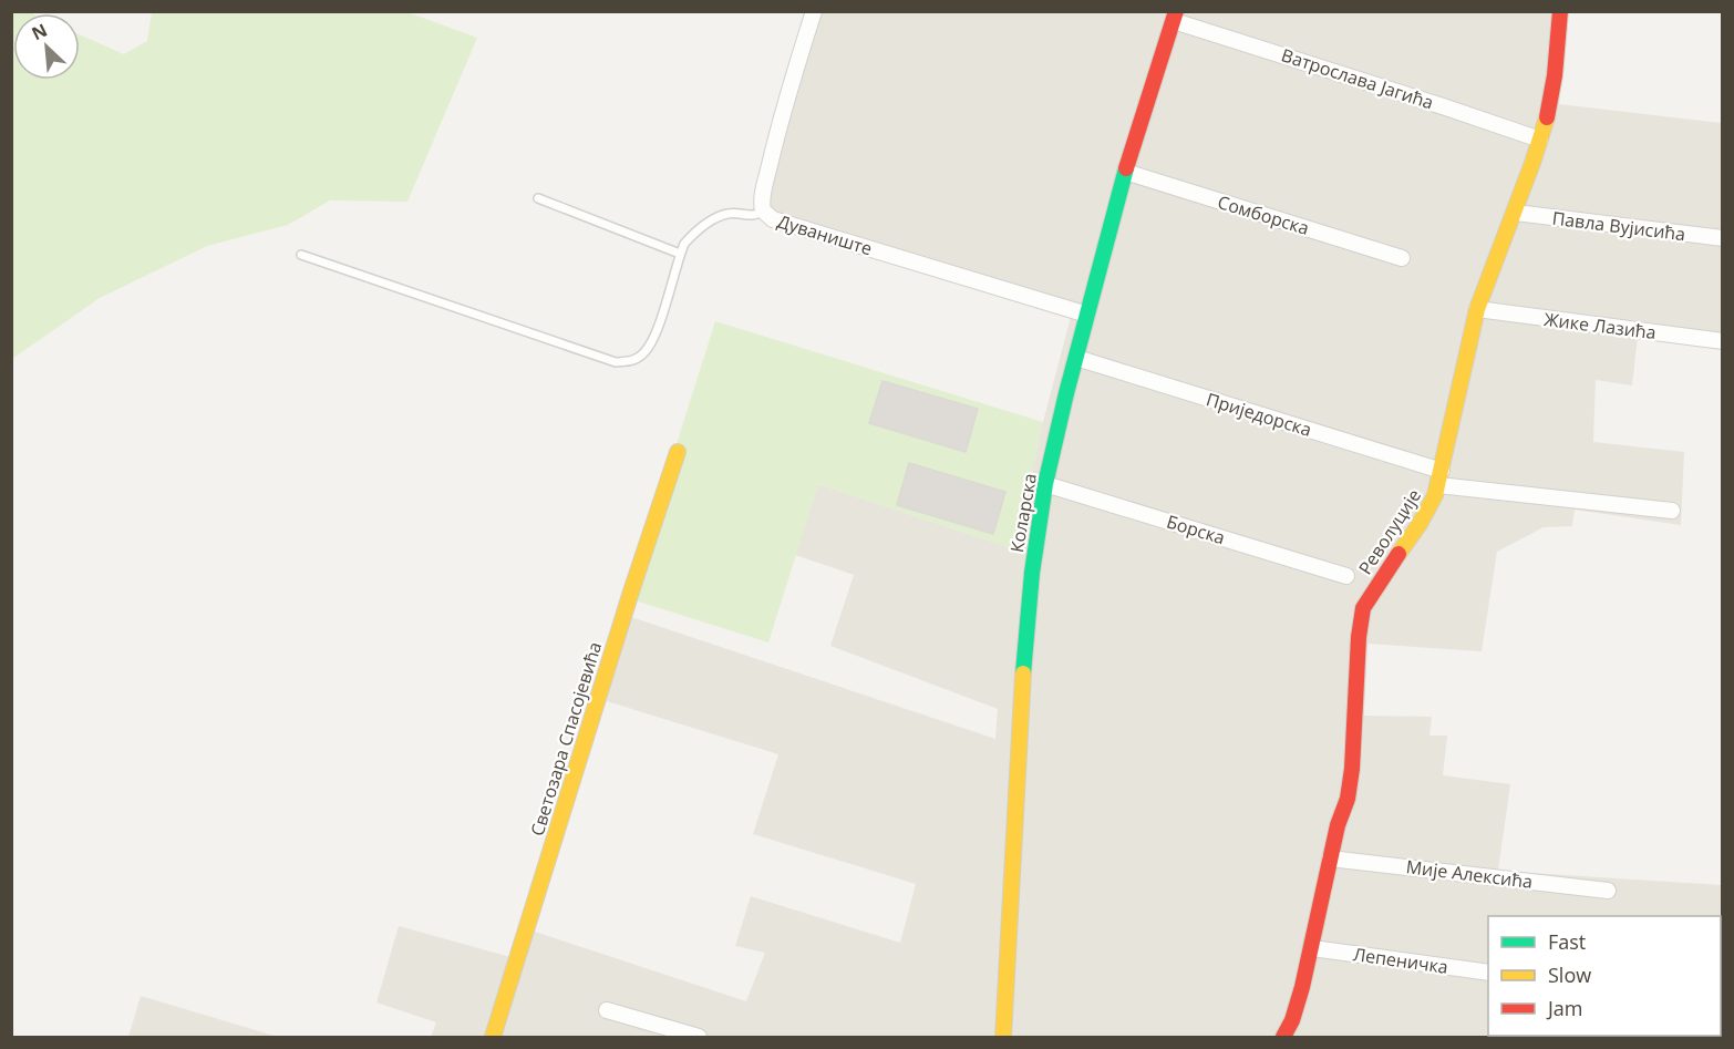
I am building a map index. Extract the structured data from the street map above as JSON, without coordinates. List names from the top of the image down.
{
  "streets": {
    "street": [
      "Ватрослава Јагића",
      "Сомборска",
      "Павла Вујисића",
      "Дуваниште",
      "Жике Лазића",
      "Приједорска",
      "Коларска",
      "Борска",
      "Револуције",
      "Светозара Спасојевића",
      "Мије Алексића",
      "Лепеничка"
    ]
  },
  "crossings": [
    ["Ватрослава Јагића", "Коларска"],
    ["Ватрослава Јагића", "Револуције"],
    ["Сомборска", "Коларска"],
    ["Павла Вујисића", "Револуције"],
    ["Дуваниште", "Коларска"],
    ["Жике Лазића", "Револуције"],
    ["Приједорска", "Коларска"],
    ["Приједорска", "Револуције"],
    ["Коларска", "Борска"],
    ["Револуције", "Мије Алексића"],
    ["Револуције", "Лепеничка"]
  ],
  "legend": ["Fast", "Slow", "Jam"],
  "north": "top left"
}
